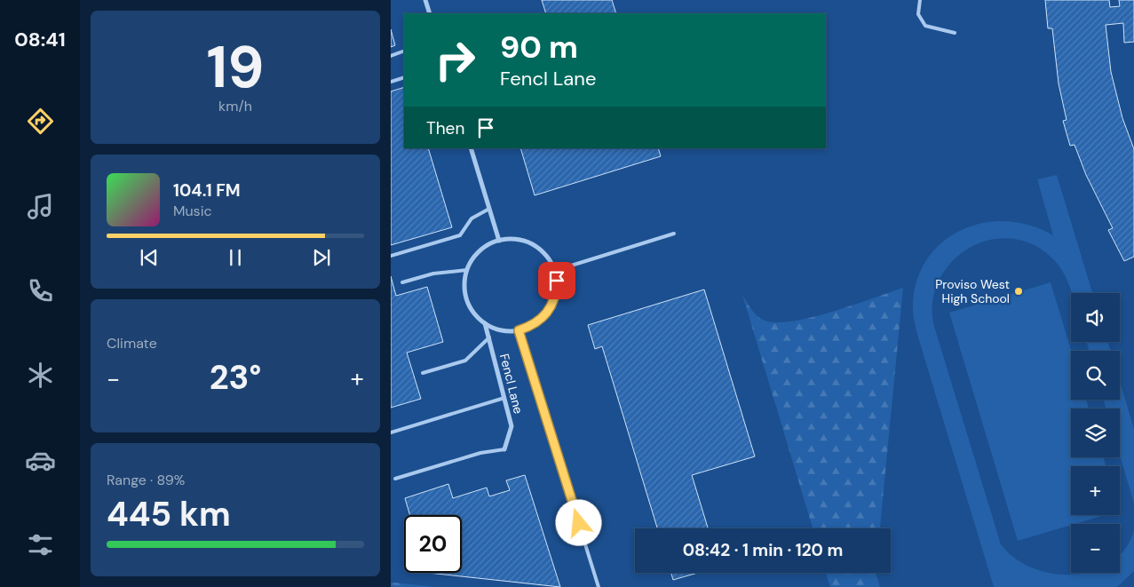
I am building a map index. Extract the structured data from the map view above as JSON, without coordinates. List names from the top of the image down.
{
  "streets": {
    "street": ["Fencl Lane"]
  },
  "places": ["Proviso West High School"],
  "page": {
    "tabs": "08:41",
    "tile": [
      ["19", "km/h"],
      "Climate",
      ["Range · 89%", "445 km"]
    ],
    "turn": ["90 m", "Fencl Lane"],
    "then": "Then",
    "song": ["104.1 FM", "Music"],
    "map_buttons": ["+", "−"],
    "heat": ["−", "23°", "+"],
    "limit": "20",
    "trip": "08:42 · 1 min · 120 m"
  }
}
